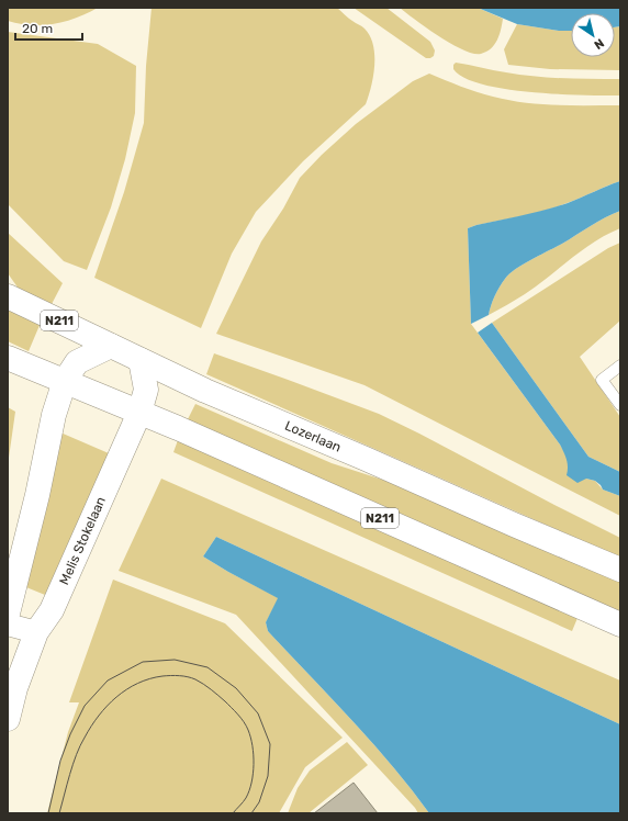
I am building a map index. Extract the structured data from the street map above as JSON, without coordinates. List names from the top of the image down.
{
  "streets": {
    "main road": ["N211", "Lozerlaan", "Melis Stokelaan"]
  },
  "crossings": [
    ["N211", "Melis Stokelaan"],
    ["Lozerlaan", "Melis Stokelaan"]
  ],
  "scale_bar": "20 m",
  "north": "bottom right"
}
